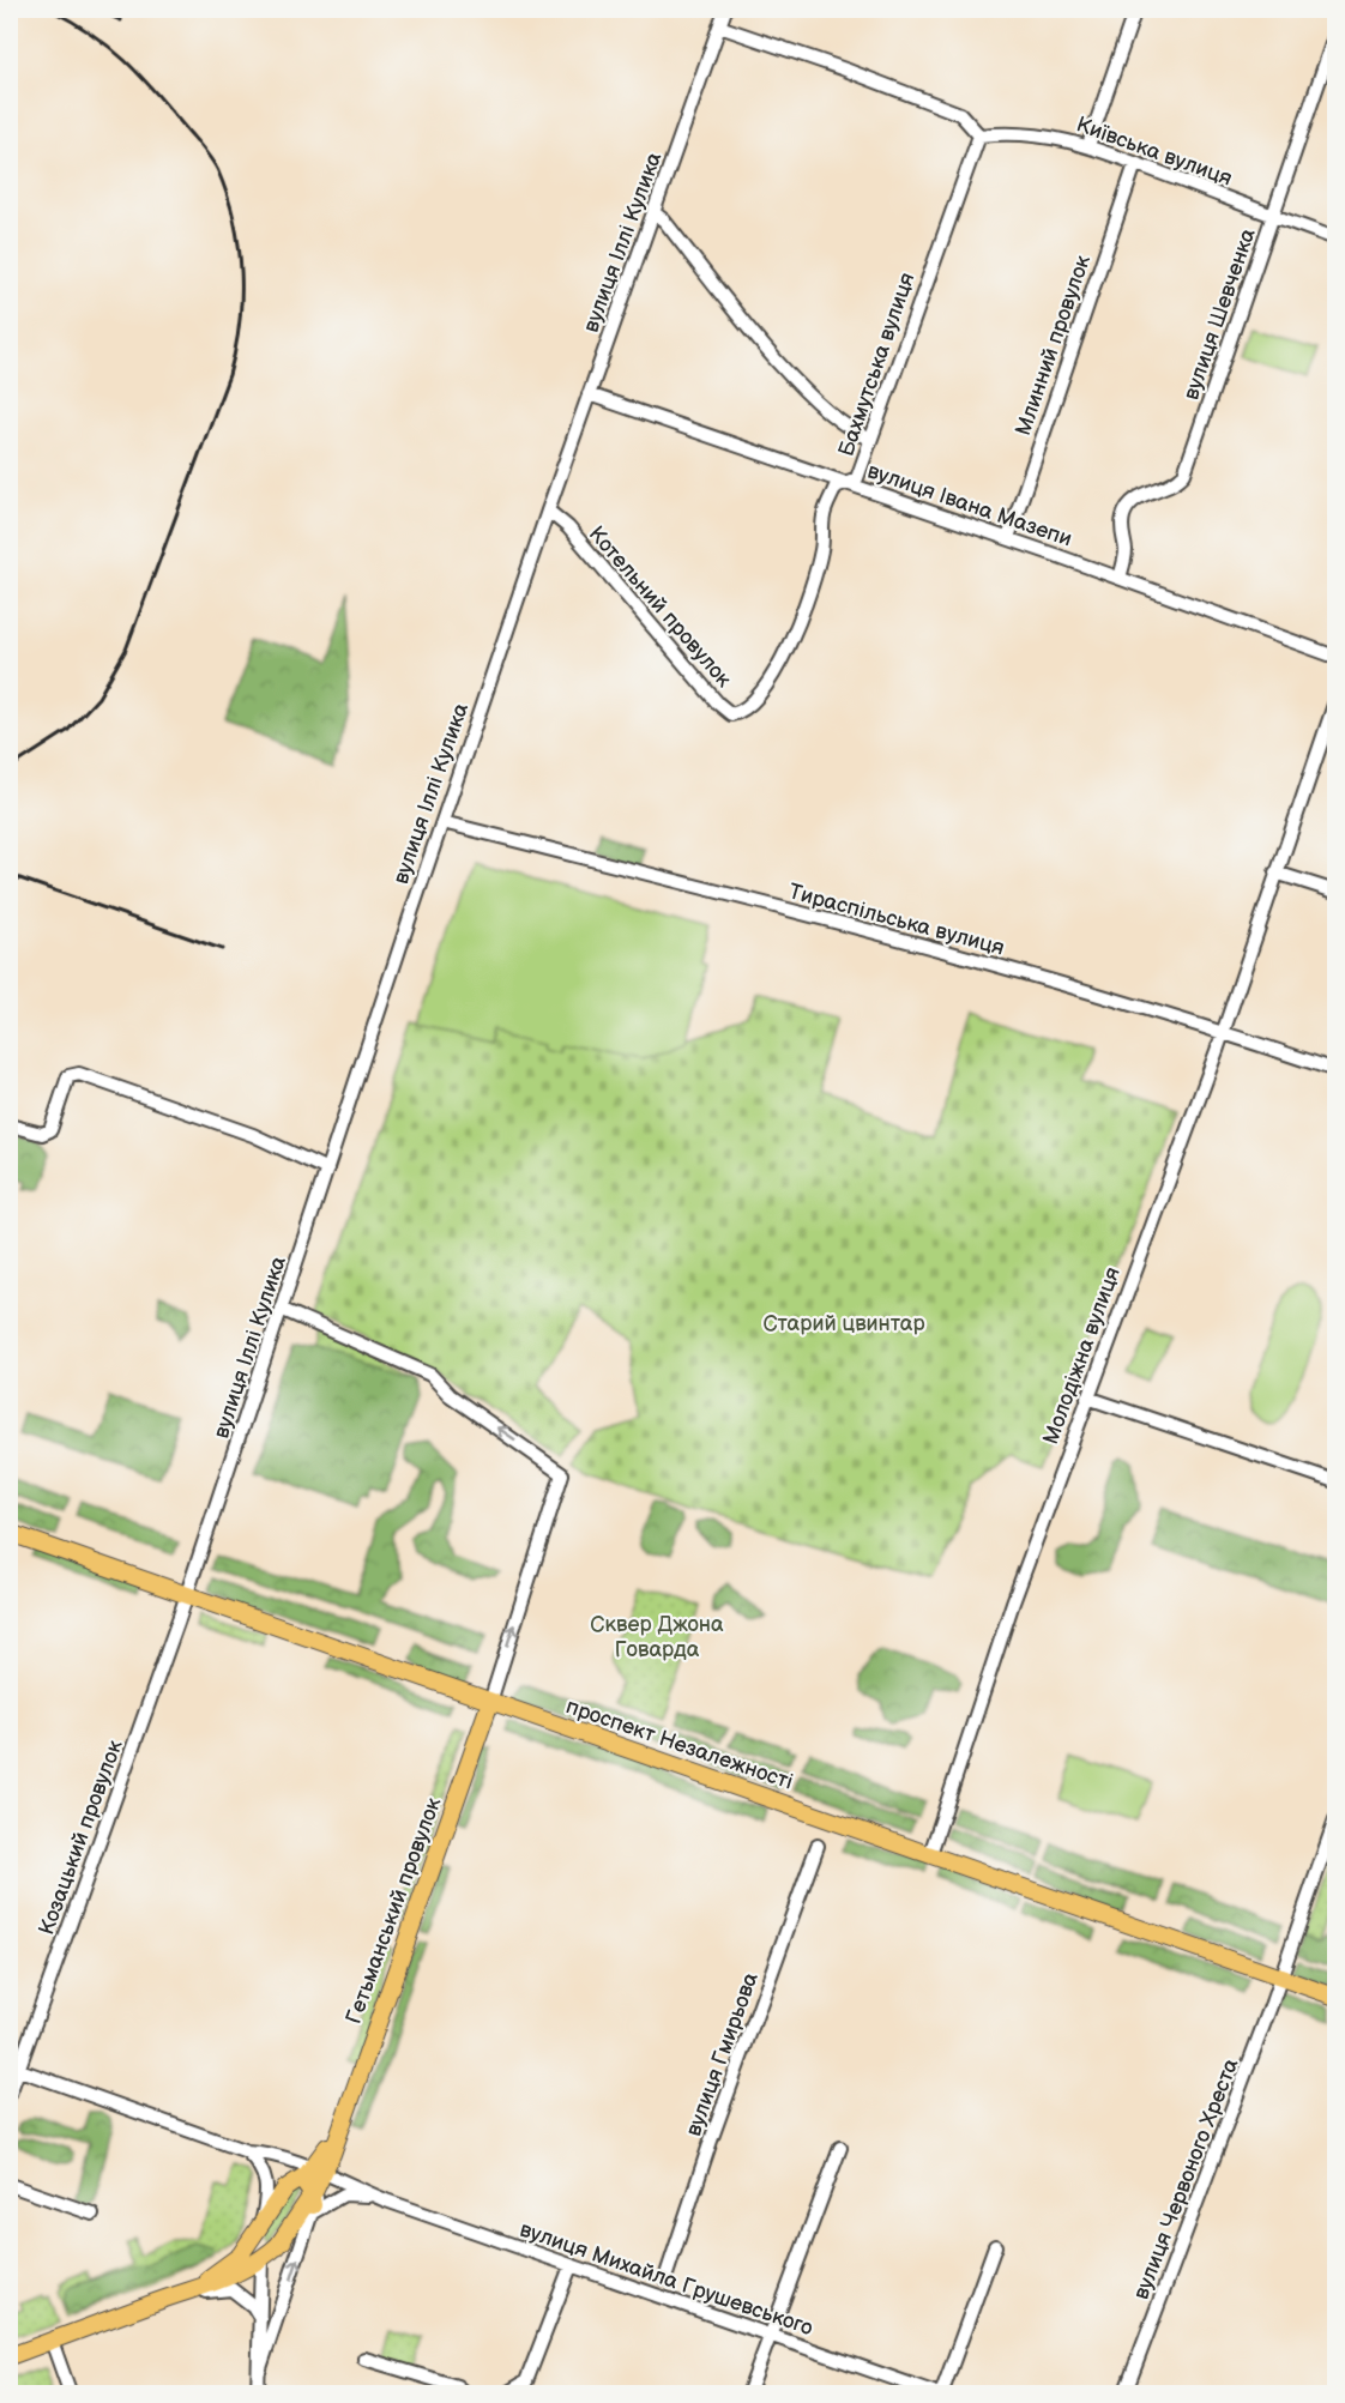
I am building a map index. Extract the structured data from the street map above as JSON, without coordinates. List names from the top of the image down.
{
  "streets": {
    "main road": ["проспект Незалежності", "Гетьманський провулок"],
    "street": [
      "Київська вулиця",
      "вулиця Іллі Кулика",
      "вулиця Шевченка",
      "Млинний провулок",
      "Бахмутська вулиця",
      "вулиця Івана Мазепи",
      "Котельний провулок",
      "Тираспільська вулиця",
      "Молодіжна вулиця",
      "Козацький провулок",
      "вулиця Гмирьова",
      "вулиця Червоного Хреста",
      "вулиця Михайла Грушевського"
    ]
  },
  "crossings": [
    ["Київська вулиця", "вулиця Шевченка"],
    ["Київська вулиця", "Млинний провулок"],
    ["Київська вулиця", "Бахмутська вулиця"],
    ["вулиця Іллі Кулика", "вулиця Івана Мазепи"],
    ["вулиця Іллі Кулика", "Котельний провулок"],
    ["вулиця Іллі Кулика", "Тираспільська вулиця"],
    ["вулиця Іллі Кулика", "проспект Незалежності"],
    ["вулиця Іллі Кулика", "Козацький провулок"],
    ["вулиця Шевченка", "вулиця Івана Мазепи"],
    ["Млинний провулок", "вулиця Івана Мазепи"],
    ["Бахмутська вулиця", "вулиця Івана Мазепи"],
    ["Бахмутська вулиця", "Котельний провулок"],
    ["Тираспільська вулиця", "Молодіжна вулиця"],
    ["Молодіжна вулиця", "проспект Незалежності"],
    ["проспект Незалежності", "Козацький провулок"],
    ["проспект Незалежності", "Гетьманський провулок"],
    ["проспект Незалежності", "вулиця Червоного Хреста"],
    ["Гетьманський провулок", "вулиця Михайла Грушевського"]
  ],
  "parks": ["Старий цвинтар", "Сквер Джона Говарда"]
}
